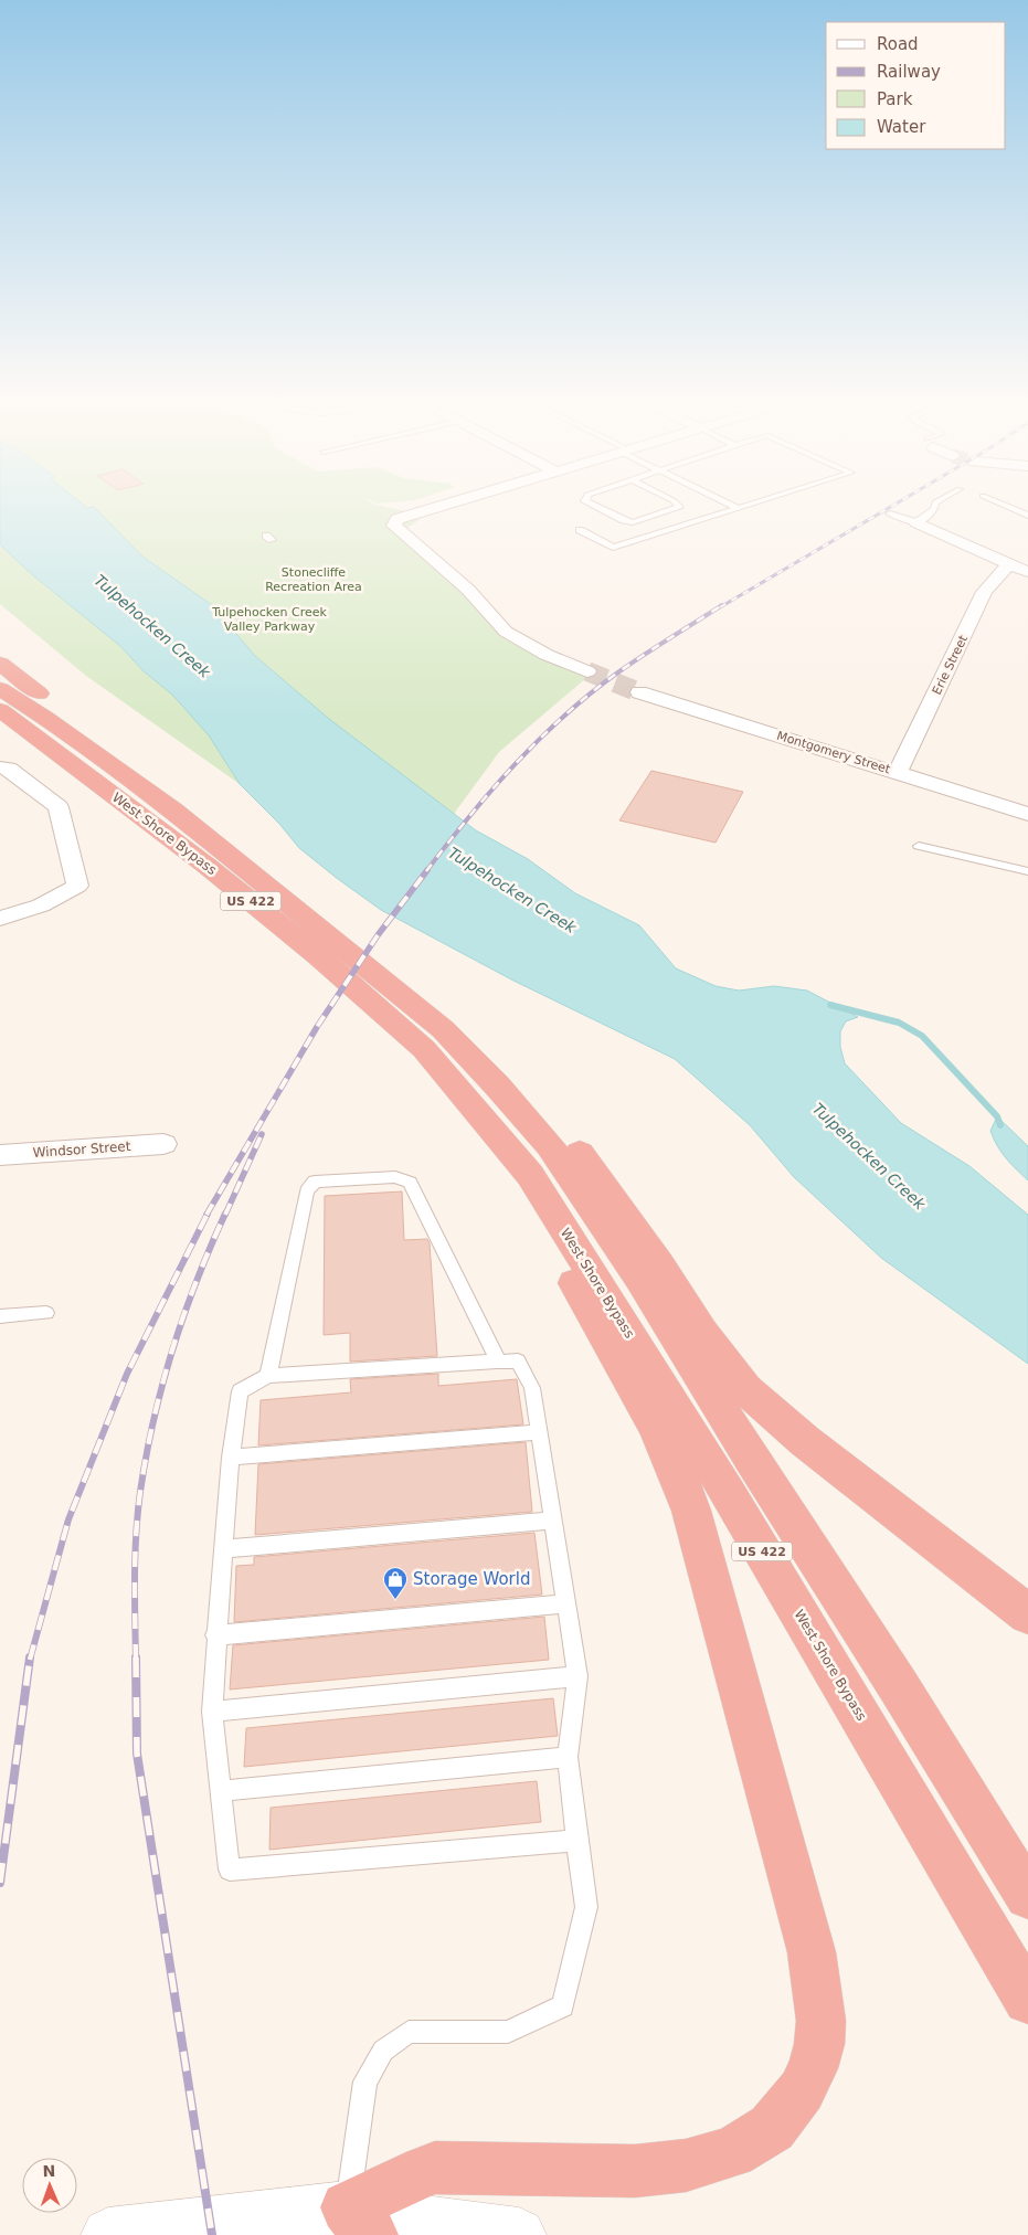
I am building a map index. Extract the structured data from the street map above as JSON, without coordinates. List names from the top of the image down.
{
  "streets": {
    "highway": ["West Shore Bypass", "US 422"],
    "street": ["Erie Street", "Montgomery Street", "Windsor Street"]
  },
  "crossings": [
    ["Erie Street", "Montgomery Street"]
  ],
  "water": ["Tulpehocken Creek"],
  "parks": ["Stonecliffe Recreation Area", "Tulpehocken Creek Valley Parkway"],
  "places": {
    "shop": ["Storage World"]
  },
  "legend": [
    "Road",
    "Railway",
    "Park",
    "Water"
  ],
  "north": "top"
}
